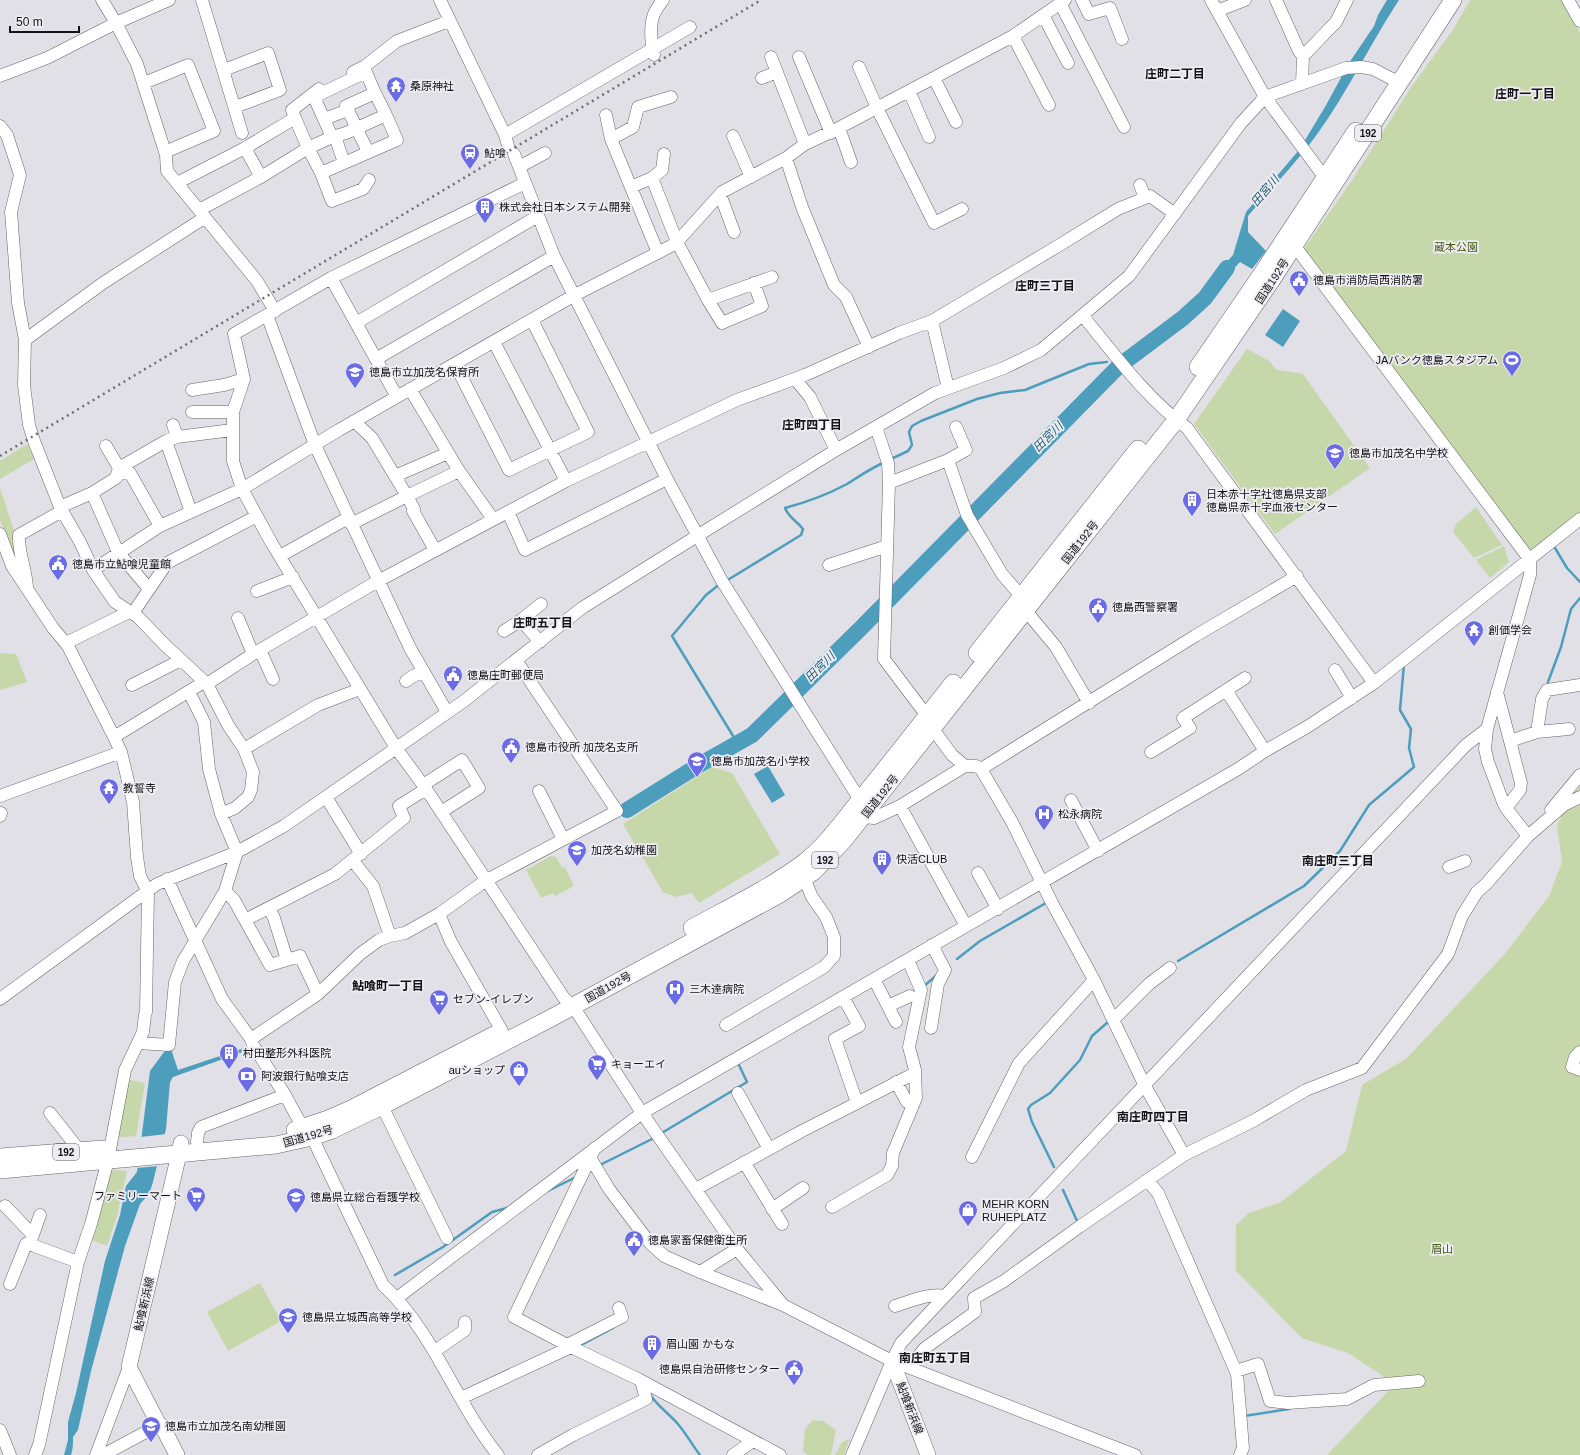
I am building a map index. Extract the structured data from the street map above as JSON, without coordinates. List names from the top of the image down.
{
  "streets": {
    "highway": ["192", "国道192号"],
    "main road": ["鮎喰新浜線"]
  },
  "crossings": [
    ["国道192号", "鮎喰新浜線"]
  ],
  "districts": [
    "庄町二丁目",
    "庄町一丁目",
    "庄町三丁目",
    "庄町四丁目",
    "庄町五丁目",
    "南庄町三丁目",
    "鮎喰町一丁目",
    "南庄町四丁目",
    "南庄町五丁目"
  ],
  "water": ["田宮川"],
  "parks": ["蔵本公園", "眉山"],
  "places": {
    "temple": ["桑原神社", "創価学会", "教誓寺"],
    "station": ["鮎喰"],
    "building": [
      "株式会社日本システム開発",
      "日本赤十字社徳島県支部 徳島県赤十字血液センター",
      "快活CLUB",
      "村田整形外科医院",
      "眉山園 かもな"
    ],
    "public building": [
      "徳島市消防局西消防署",
      "徳島市立鮎喰児童館",
      "徳島西警察署",
      "徳島庄町郵便局",
      "徳島市役所 加茂名支所",
      "徳島家畜保健衛生所",
      "徳島県自治研修センター"
    ],
    "sports": ["JAバンク徳島スタジアム"],
    "school or university": [
      "徳島市立加茂名保育所",
      "徳島市加茂名中学校",
      "徳島市加茂名小学校",
      "加茂名幼稚園",
      "徳島県立総合看護学校",
      "徳島県立城西高等学校",
      "徳島市立加茂名南幼稚園"
    ],
    "hospital": ["松永病院", "三木達病院"],
    "supermarket": ["セブン-イレブン", "キョーエイ", "ファミリーマート"],
    "shop": ["auショップ", "MEHR KORN RUHEPLATZ"],
    "bank": ["阿波銀行鮎喰支店"]
  },
  "scale_bar": "50 m"
}
